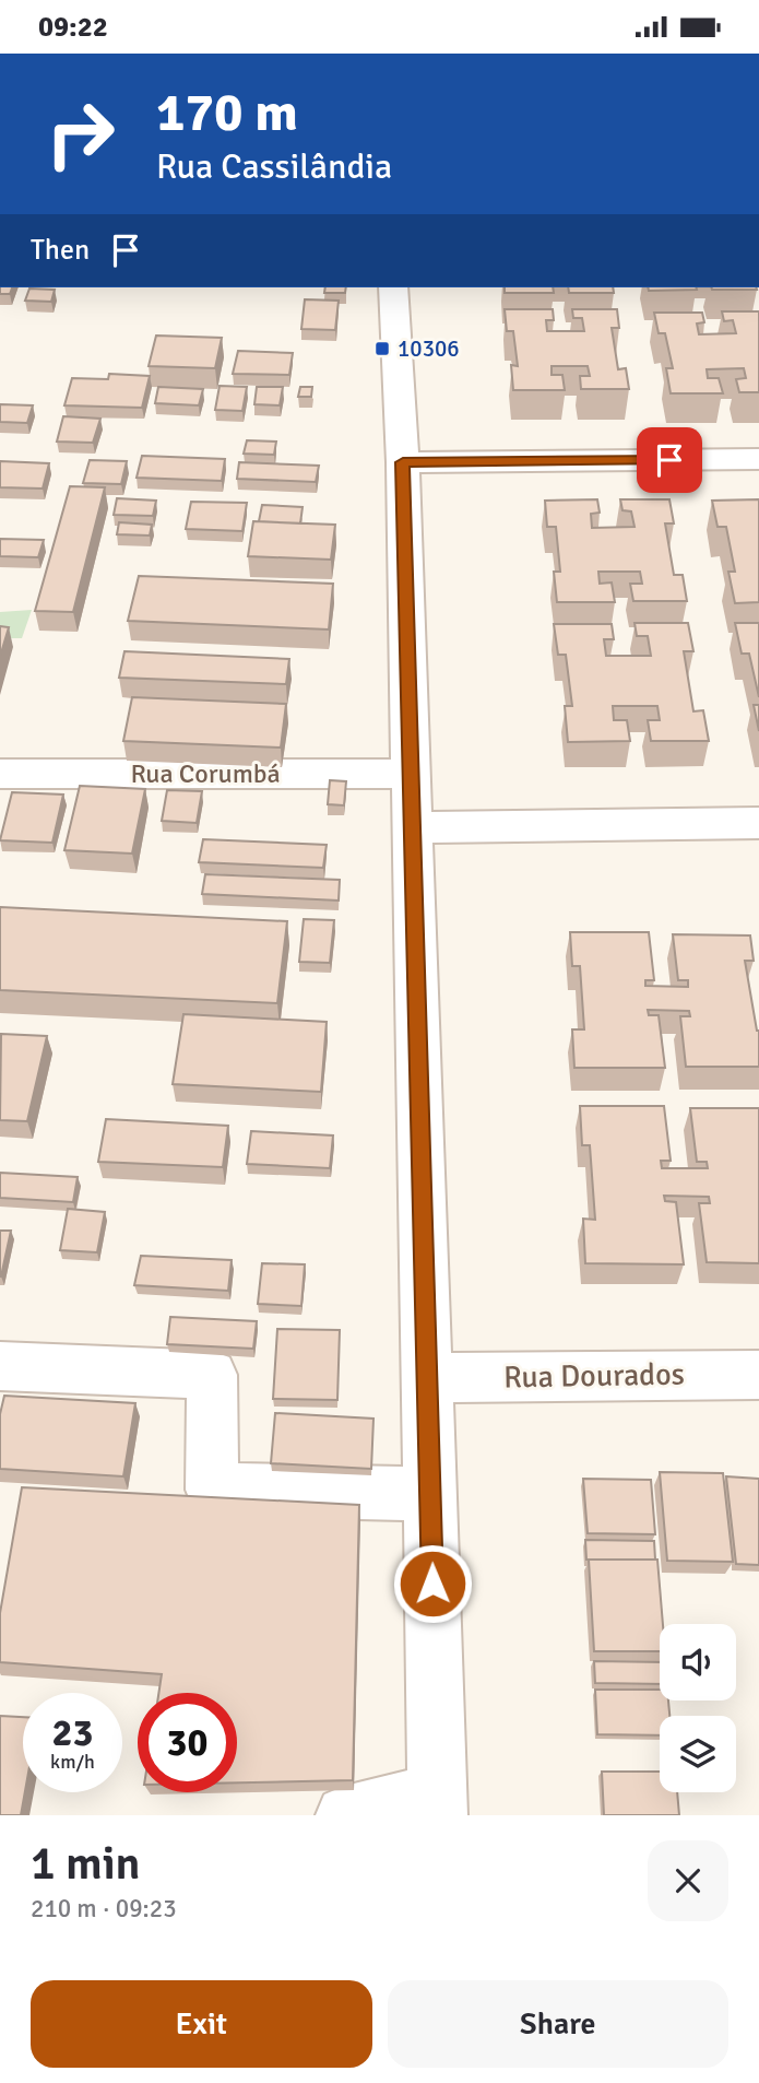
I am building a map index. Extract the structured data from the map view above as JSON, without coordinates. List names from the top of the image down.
{
  "streets": {
    "street": ["Rua Corumbá", "Rua Dourados"]
  },
  "places": {
    "transit": ["10306"]
  },
  "page": {
    "status": "09:22",
    "turn": ["170 m", "Rua Cassilândia"],
    "then": "Then",
    "speed": "23 km/h",
    "limit": "30",
    "heading": ["1 min", "210 m · 09:23"],
    "buttons": ["Exit", "Share"]
  }
}
